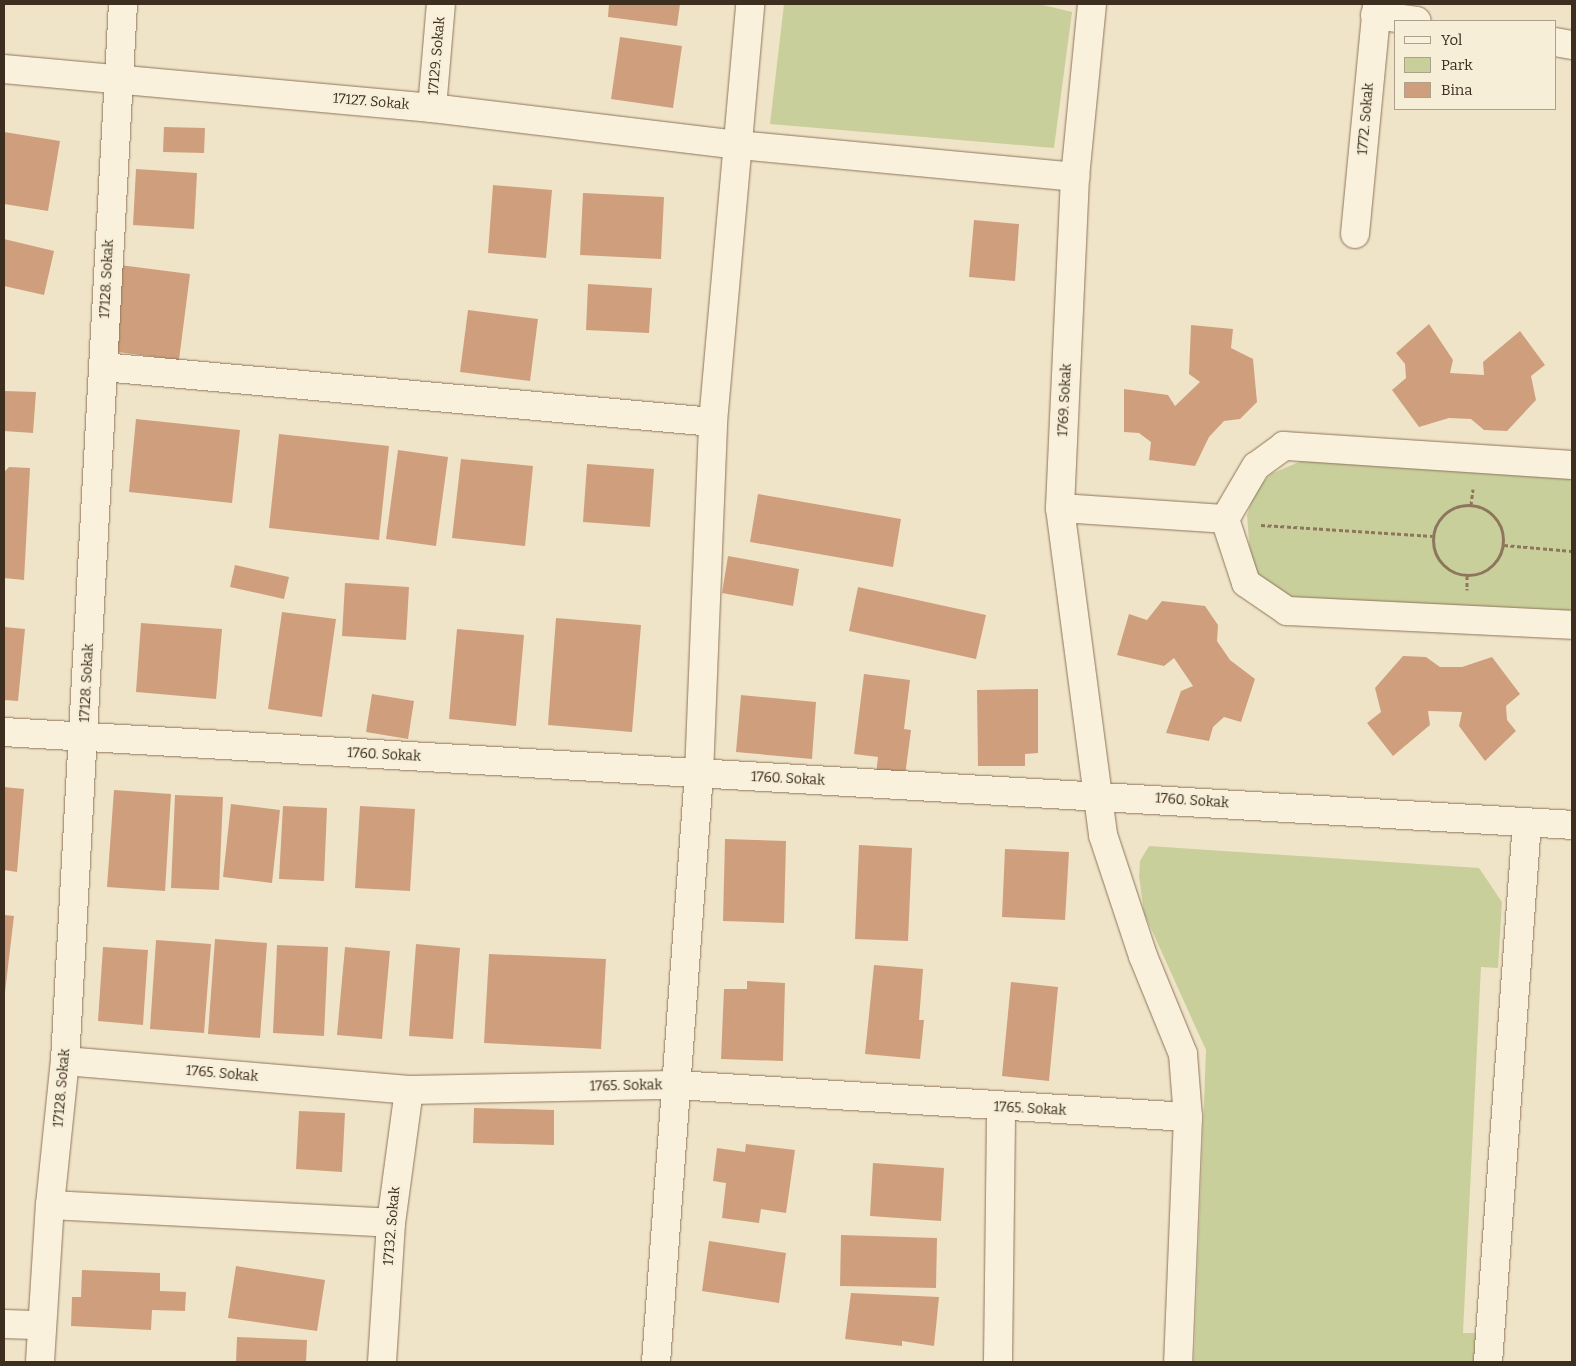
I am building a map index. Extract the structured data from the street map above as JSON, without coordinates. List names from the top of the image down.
{
  "streets": {
    "street": [
      "17129. Sokak",
      "17127. Sokak",
      "1772. Sokak",
      "17128. Sokak",
      "1769. Sokak",
      "1760. Sokak",
      "1765. Sokak",
      "17132. Sokak"
    ]
  },
  "crossings": [
    ["17129. Sokak", "17127. Sokak"],
    ["17127. Sokak", "17128. Sokak"],
    ["17127. Sokak", "1769. Sokak"],
    ["17128. Sokak", "1760. Sokak"],
    ["17128. Sokak", "1765. Sokak"],
    ["1769. Sokak", "1760. Sokak"],
    ["1769. Sokak", "1765. Sokak"],
    ["1765. Sokak", "17132. Sokak"]
  ],
  "legend": ["Yol", "Park", "Bina"]
}
